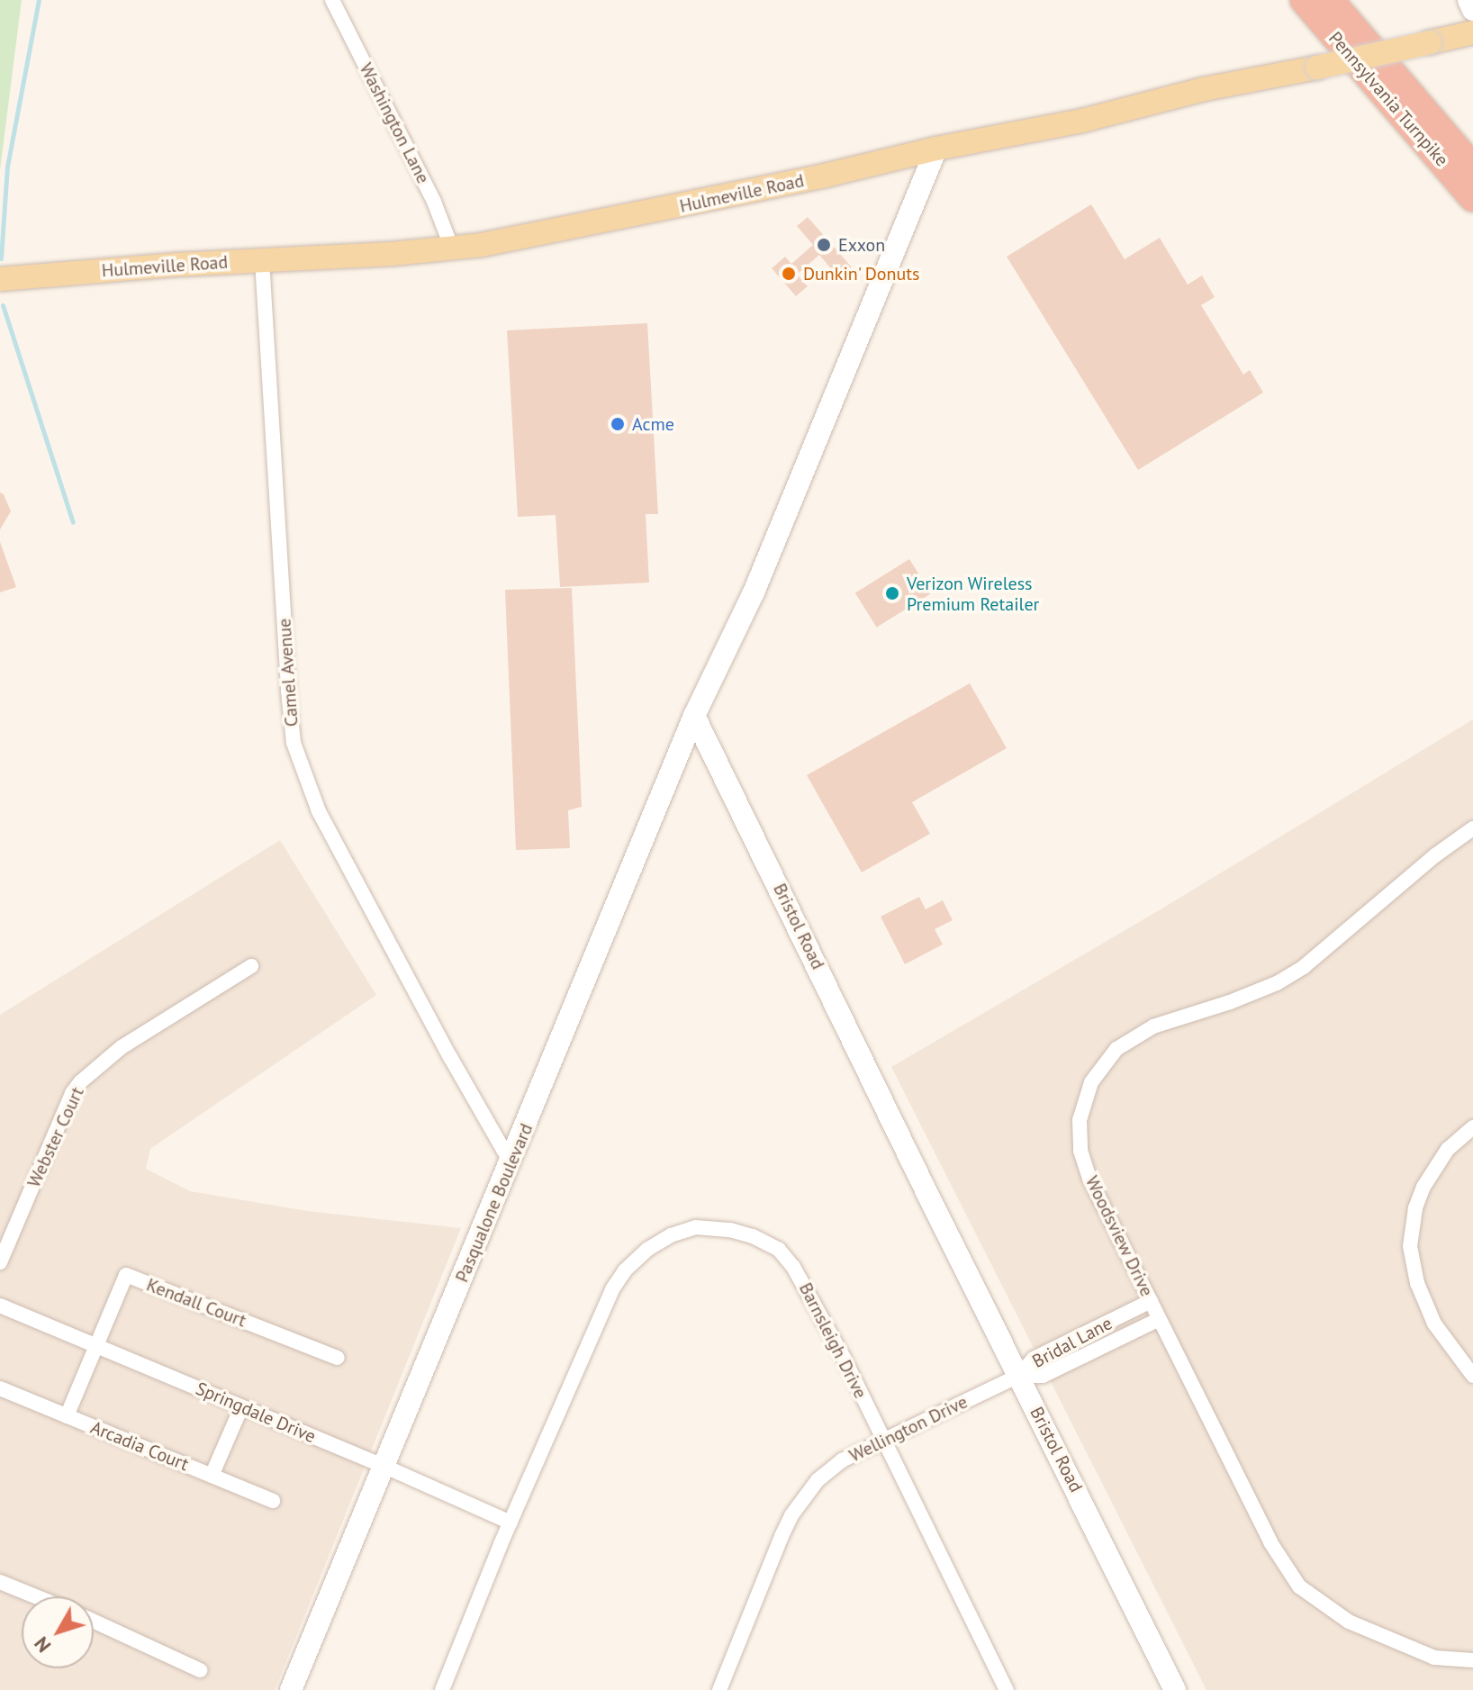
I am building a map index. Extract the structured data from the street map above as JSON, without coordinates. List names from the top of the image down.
{
  "streets": {
    "highway": ["Pennsylvania Turnpike"],
    "main road": ["Hulmeville Road", "Bristol Road", "Pasqualone Boulevard"],
    "street": [
      "Washington Lane",
      "Camel Avenue",
      "Webster Court",
      "Woodsview Drive",
      "Kendall Court",
      "Barnsleigh Drive",
      "Bridal Lane",
      "Springdale Drive",
      "Wellington Drive",
      "Arcadia Court"
    ]
  },
  "crossings": [
    ["Washington Lane", "Hulmeville Road"],
    ["Hulmeville Road", "Camel Avenue"],
    ["Camel Avenue", "Pasqualone Boulevard"],
    ["Bristol Road", "Pasqualone Boulevard"],
    ["Bristol Road", "Bridal Lane"],
    ["Bristol Road", "Wellington Drive"],
    ["Pasqualone Boulevard", "Springdale Drive"],
    ["Woodsview Drive", "Bridal Lane"],
    ["Kendall Court", "Springdale Drive"],
    ["Kendall Court", "Arcadia Court"],
    ["Barnsleigh Drive", "Springdale Drive"],
    ["Barnsleigh Drive", "Wellington Drive"],
    ["Bridal Lane", "Wellington Drive"],
    ["Springdale Drive", "Arcadia Court"]
  ],
  "places": [
    "Exxon",
    "Dunkin' Donuts",
    "Acme",
    "Verizon Wireless Premium Retailer"
  ],
  "north": "bottom left"
}
